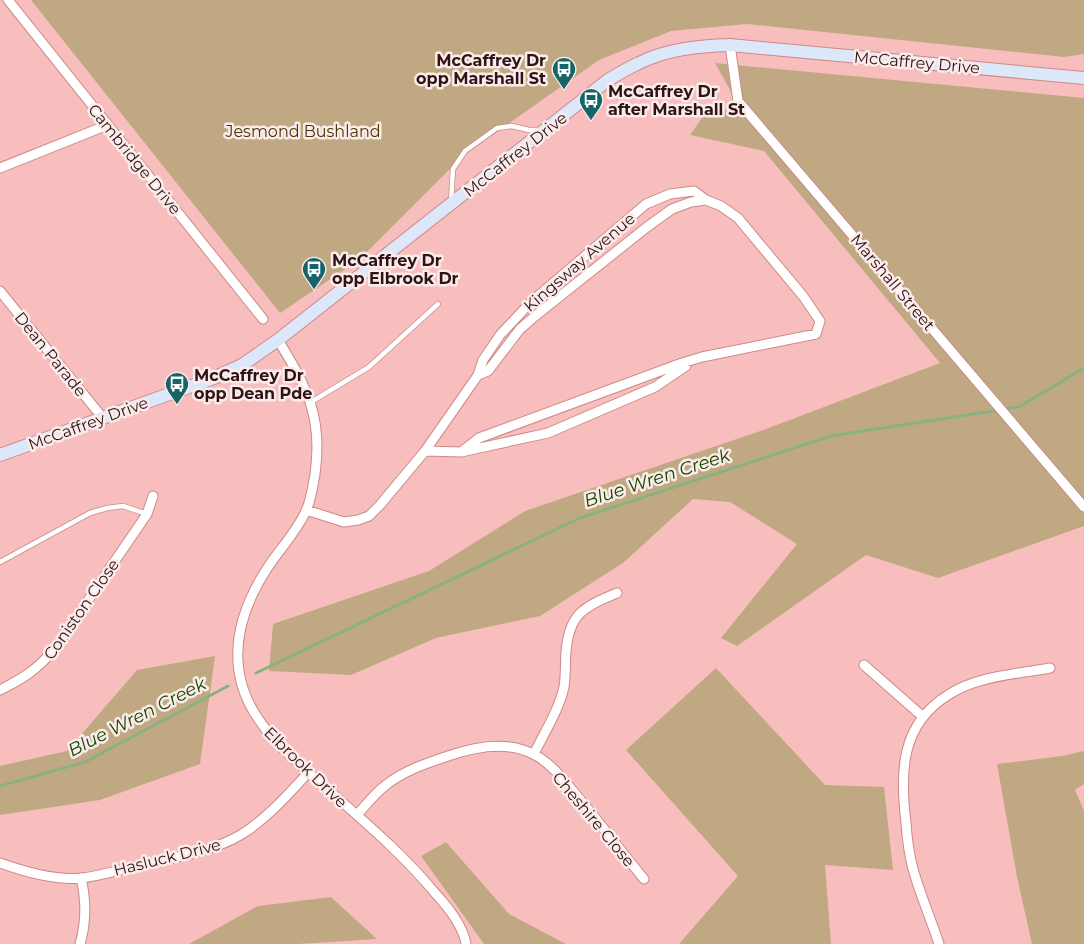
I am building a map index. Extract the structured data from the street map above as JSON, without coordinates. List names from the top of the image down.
{
  "streets": {
    "main road": ["McCaffrey Drive"],
    "street": [
      "Cambridge Drive",
      "Kingsway Avenue",
      "Marshall Street",
      "Dean Parade",
      "Coniston Close",
      "Elbrook Drive",
      "Cheshire Close",
      "Hasluck Drive"
    ]
  },
  "crossings": [
    ["McCaffrey Drive", "Marshall Street"],
    ["McCaffrey Drive", "Dean Parade"],
    ["McCaffrey Drive", "Elbrook Drive"],
    ["Kingsway Avenue", "Elbrook Drive"],
    ["Elbrook Drive", "Cheshire Close"],
    ["Elbrook Drive", "Hasluck Drive"]
  ],
  "water": ["Blue Wren Creek"],
  "parks": ["Jesmond Bushland"],
  "places": {
    "bus stop": [
      "McCaffrey Dr opp Marshall St",
      "McCaffrey Dr after Marshall St",
      "McCaffrey Dr opp Elbrook Dr",
      "McCaffrey Dr opp Dean Pde"
    ]
  }
}
